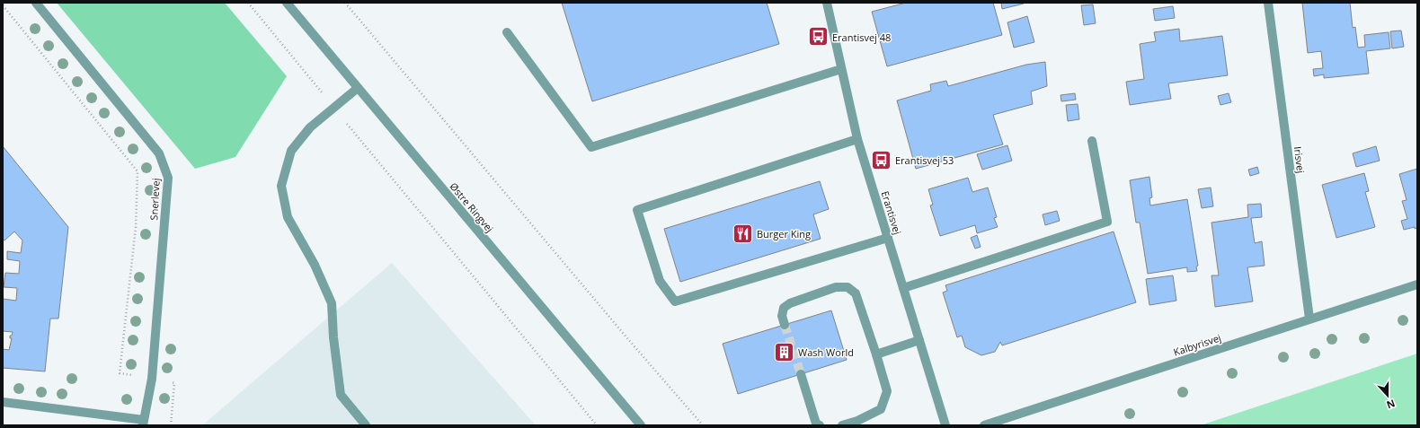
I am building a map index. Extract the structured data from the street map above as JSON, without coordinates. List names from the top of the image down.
{
  "streets": {
    "street": [
      "Irisvej",
      "Snerlevej",
      "Østre Ringvej",
      "Erantisvej",
      "Kalbyrisvej"
    ]
  },
  "crossings": [
    ["Irisvej", "Kalbyrisvej"]
  ],
  "places": {
    "bus stop": ["Erantisvej 48", "Erantisvej 53"],
    "restaurant": ["Burger King"],
    "building": ["Wash World"]
  },
  "north": "bottom"
}
